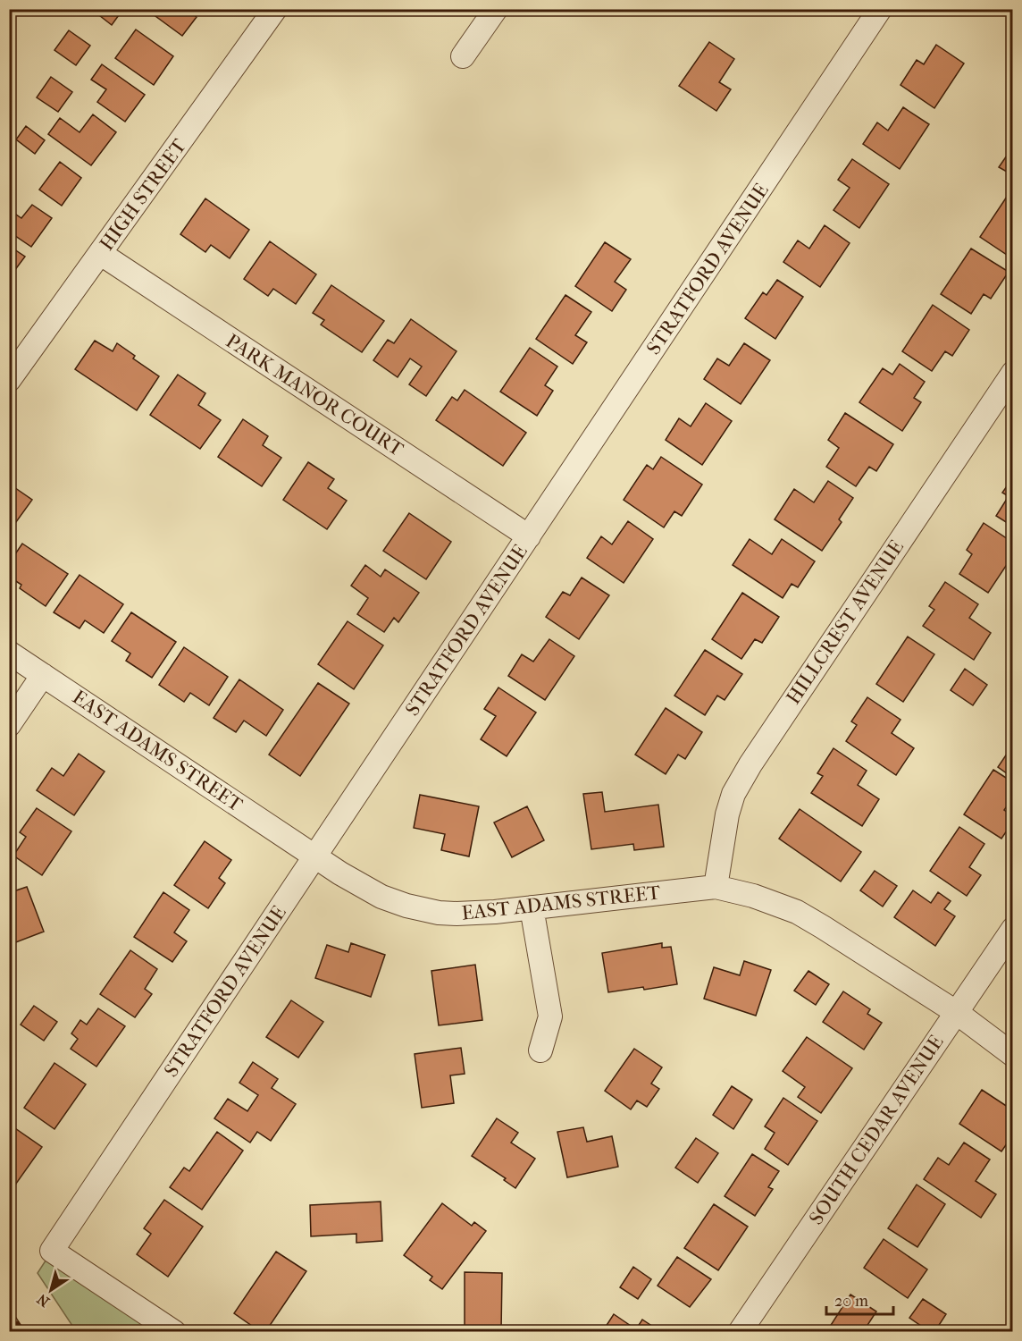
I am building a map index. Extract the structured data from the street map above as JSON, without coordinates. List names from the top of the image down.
{
  "streets": {
    "street": [
      "HIGH STREET",
      "STRATFORD AVENUE",
      "PARK MANOR COURT",
      "HILLCREST AVENUE",
      "EAST ADAMS STREET",
      "SOUTH CEDAR AVENUE"
    ]
  },
  "crossings": [
    ["HIGH STREET", "PARK MANOR COURT"],
    ["STRATFORD AVENUE", "PARK MANOR COURT"],
    ["STRATFORD AVENUE", "EAST ADAMS STREET"],
    ["HILLCREST AVENUE", "EAST ADAMS STREET"],
    ["EAST ADAMS STREET", "SOUTH CEDAR AVENUE"]
  ],
  "scale_bar": "20 m",
  "north": "bottom left"
}
